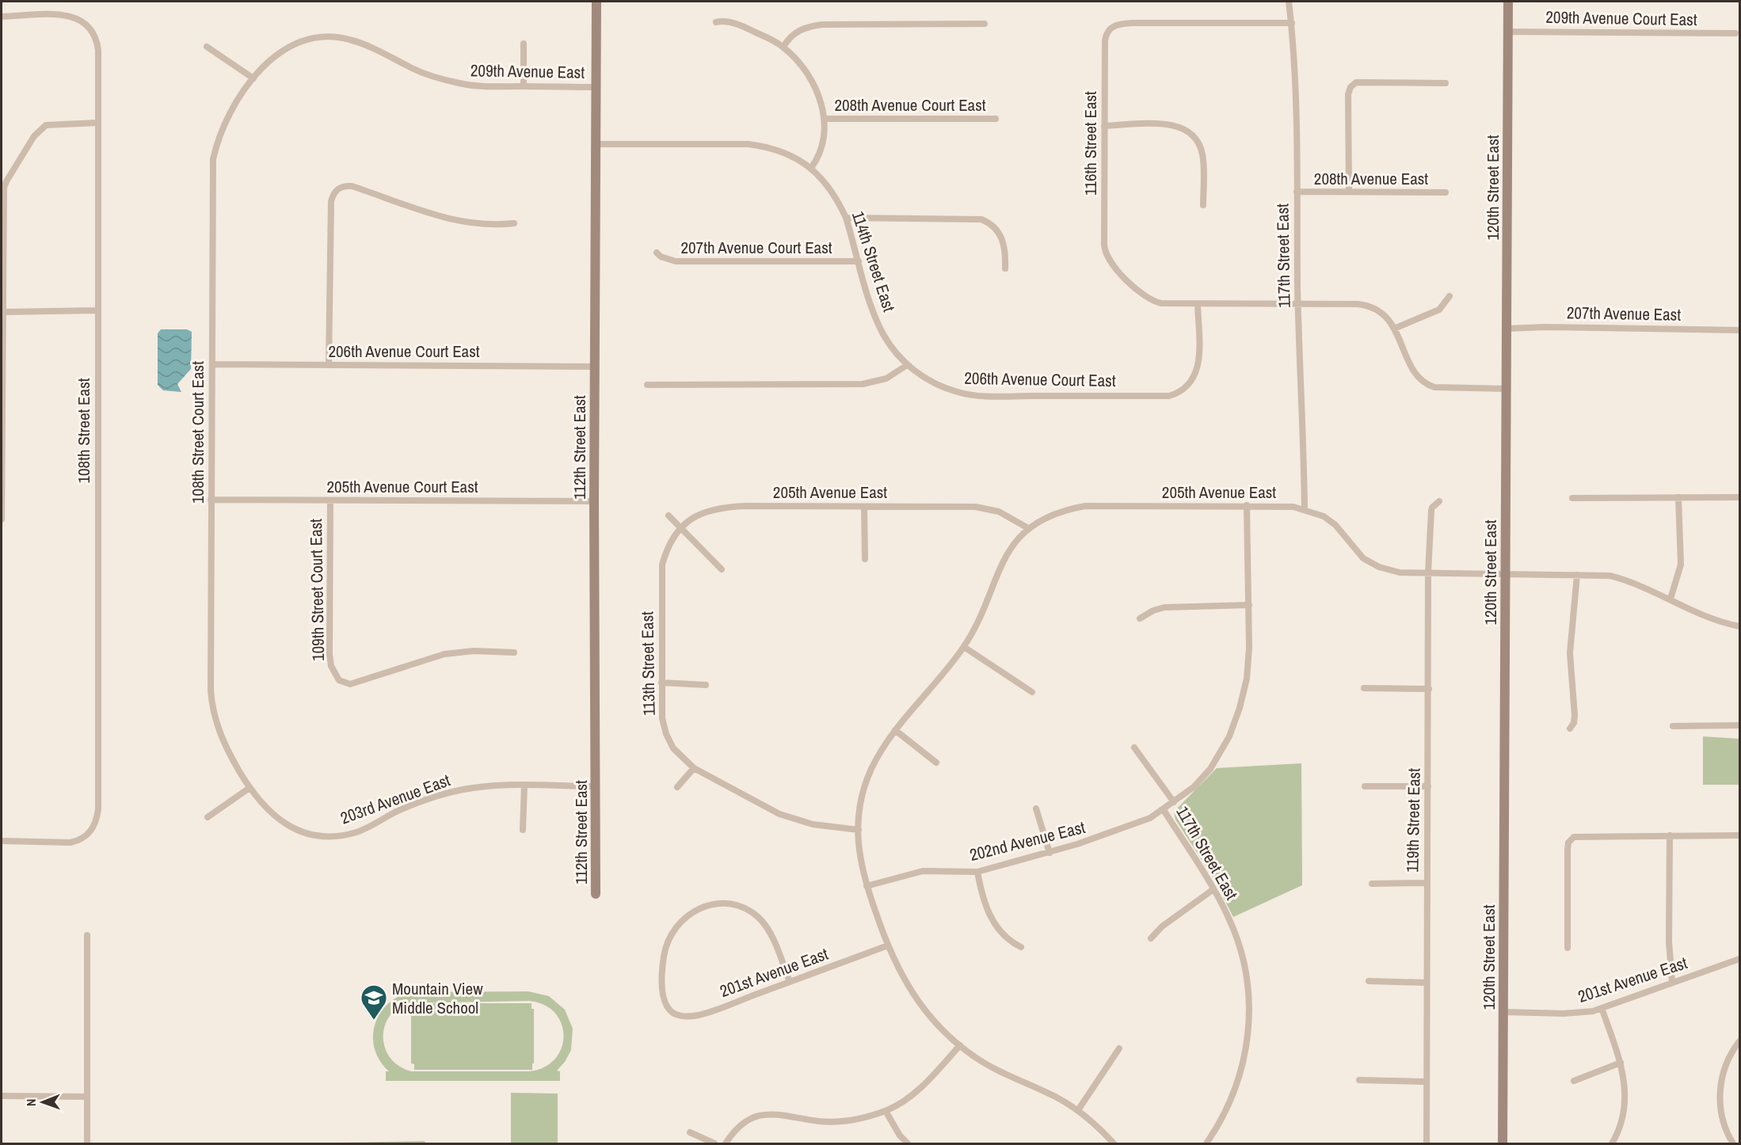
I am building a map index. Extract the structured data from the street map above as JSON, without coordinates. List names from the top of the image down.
{
  "streets": {
    "street": [
      "209th Avenue Court East",
      "209th Avenue East",
      "208th Avenue Court East",
      "116th Street East",
      "208th Avenue East",
      "120th Street East",
      "207th Avenue Court East",
      "117th Street East",
      "114th Street East",
      "207th Avenue East",
      "206th Avenue Court East",
      "108th Street East",
      "108th Street Court East",
      "112th Street East",
      "205th Avenue Court East",
      "205th Avenue East",
      "109th Street Court East",
      "113th Street East",
      "203rd Avenue East",
      "119th Street East",
      "202nd Avenue East",
      "201st Avenue East"
    ]
  },
  "crossings": [
    ["209th Avenue Court East", "120th Street East"],
    ["209th Avenue East", "108th Street Court East"],
    ["209th Avenue East", "112th Street East"],
    ["116th Street East", "117th Street East"],
    ["116th Street East", "206th Avenue Court East"],
    ["208th Avenue East", "117th Street East"],
    ["120th Street East", "207th Avenue East"],
    ["120th Street East", "205th Avenue East"],
    ["120th Street East", "201st Avenue East"],
    ["207th Avenue Court East", "114th Street East"],
    ["117th Street East", "205th Avenue East"],
    ["117th Street East", "202nd Avenue East"],
    ["114th Street East", "206th Avenue Court East"],
    ["206th Avenue Court East", "108th Street Court East"],
    ["206th Avenue Court East", "112th Street East"],
    ["108th Street Court East", "205th Avenue Court East"],
    ["108th Street Court East", "203rd Avenue East"],
    ["112th Street East", "205th Avenue Court East"],
    ["112th Street East", "203rd Avenue East"],
    ["205th Avenue Court East", "109th Street Court East"],
    ["205th Avenue East", "113th Street East"],
    ["205th Avenue East", "119th Street East"]
  ],
  "places": {
    "school or university": ["Mountain View Middle School"]
  },
  "north": "left"
}
